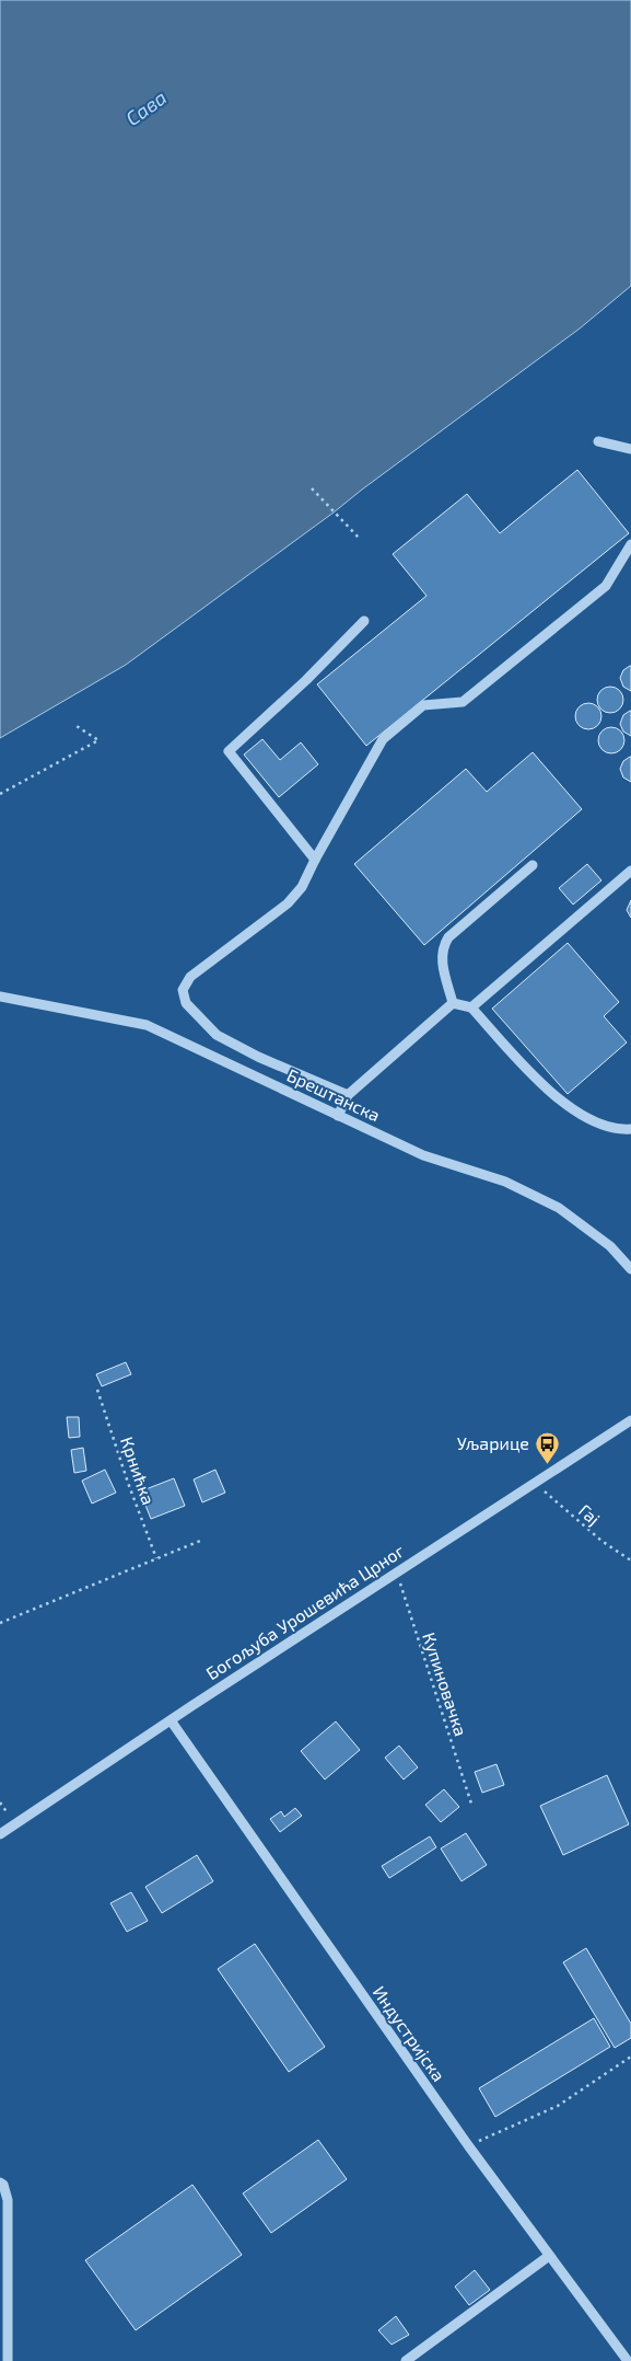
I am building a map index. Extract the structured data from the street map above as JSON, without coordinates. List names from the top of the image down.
{
  "streets": {
    "street": ["Брештанска", "Богољуба Урошевића Црног", "Индустријска"],
    "path": ["Крнићка", "Гај", "Купиновачка"]
  },
  "crossings": [
    ["Гај", "Богољуба Урошевића Црног"],
    ["Богољуба Урошевића Црног", "Купиновачка"],
    ["Богољуба Урошевића Црног", "Индустријска"]
  ],
  "water": ["Сава"],
  "places": {
    "bus stop": ["Уљарице"]
  }
}
